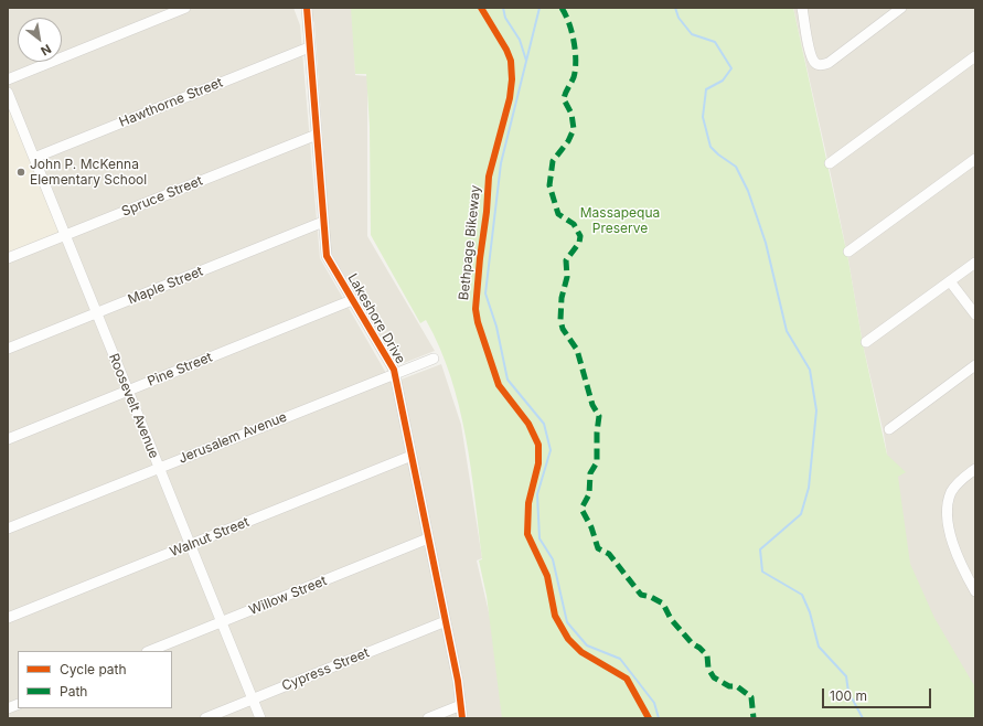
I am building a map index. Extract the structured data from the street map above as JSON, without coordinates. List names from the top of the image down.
{
  "streets": {
    "street": [
      "Hawthorne Street",
      "Spruce Street",
      "Maple Street",
      "Lakeshore Drive",
      "Pine Street",
      "Roosevelt Avenue",
      "Jerusalem Avenue",
      "Walnut Street",
      "Willow Street",
      "Cypress Street"
    ],
    "cycle path": ["Bethpage Bikeway"]
  },
  "crossings": [
    ["Hawthorne Street", "Lakeshore Drive"],
    ["Hawthorne Street", "Roosevelt Avenue"],
    ["Spruce Street", "Lakeshore Drive"],
    ["Spruce Street", "Roosevelt Avenue"],
    ["Maple Street", "Lakeshore Drive"],
    ["Maple Street", "Roosevelt Avenue"],
    ["Lakeshore Drive", "Pine Street"],
    ["Lakeshore Drive", "Jerusalem Avenue"],
    ["Lakeshore Drive", "Walnut Street"],
    ["Lakeshore Drive", "Willow Street"],
    ["Lakeshore Drive", "Cypress Street"],
    ["Pine Street", "Roosevelt Avenue"],
    ["Roosevelt Avenue", "Jerusalem Avenue"],
    ["Roosevelt Avenue", "Walnut Street"],
    ["Roosevelt Avenue", "Willow Street"],
    ["Roosevelt Avenue", "Cypress Street"]
  ],
  "parks": ["Massapequa Preserve"],
  "places": ["John P. McKenna Elementary School"],
  "legend": ["Cycle path", "Path"],
  "scale_bar": "100 m",
  "north": "bottom right"
}
